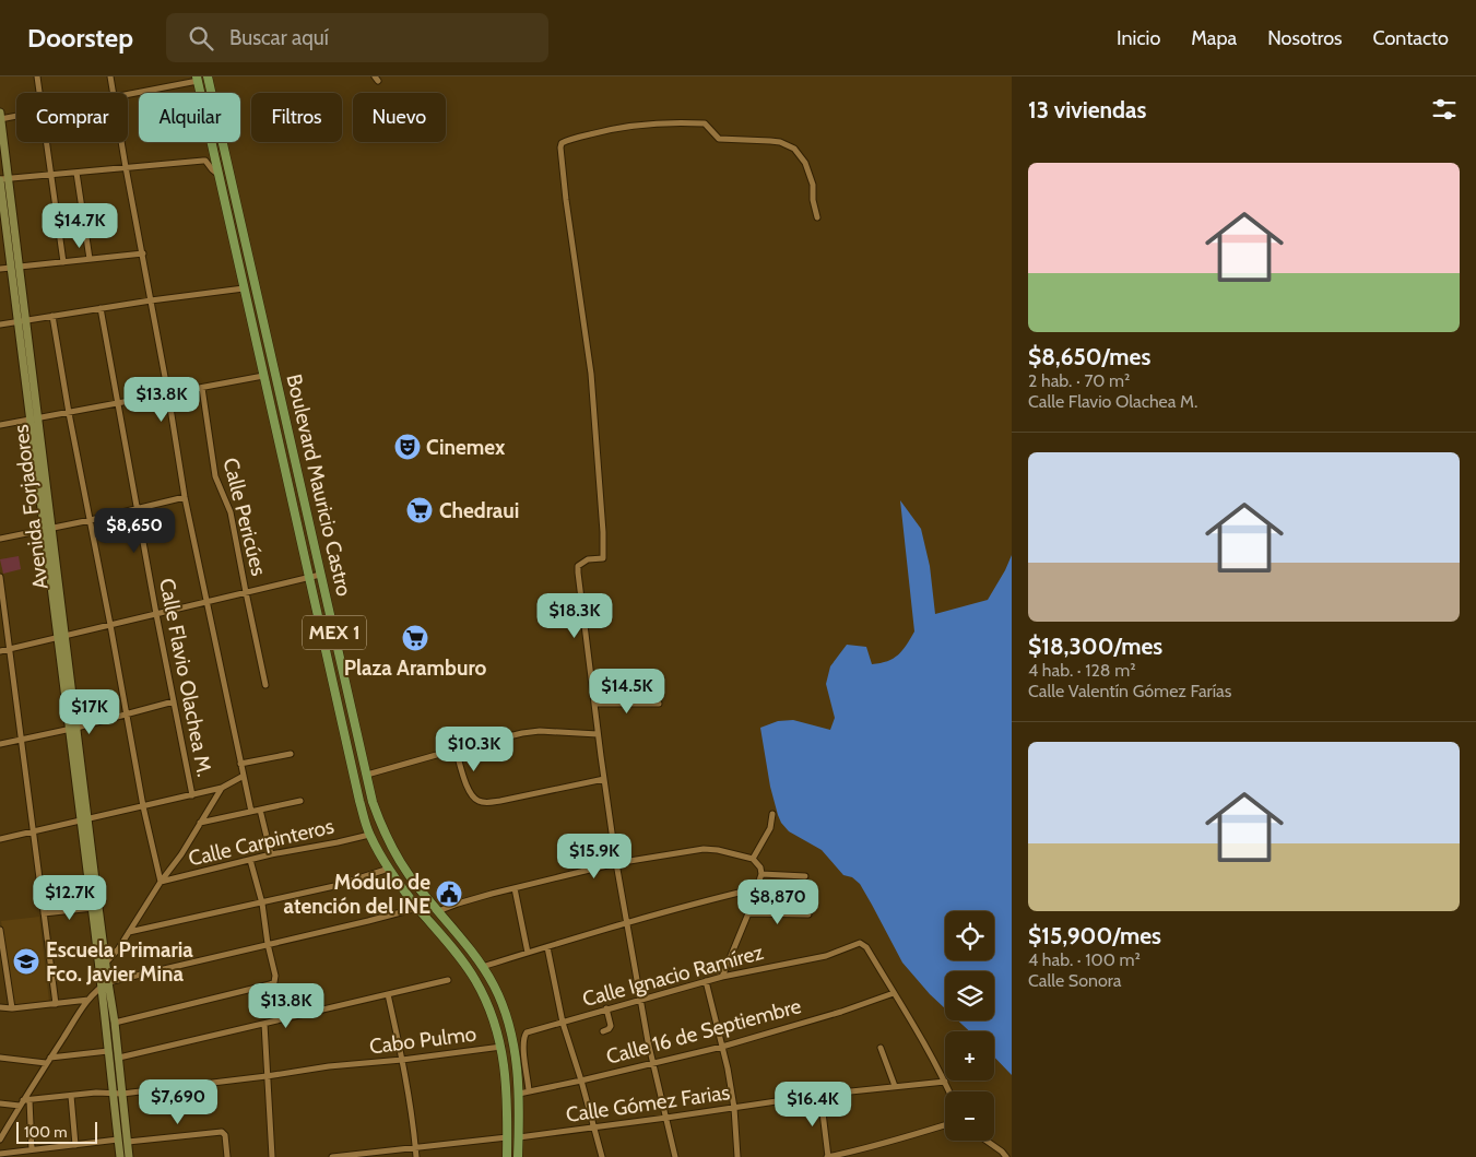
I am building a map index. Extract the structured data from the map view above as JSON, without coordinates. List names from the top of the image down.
{
  "streets": {
    "main road": ["Boulevard Mauricio Castro", "Avenida Forjadores", "MEX 1"],
    "street": [
      "Calle Pericúes",
      "Calle Flavio Olachea M.",
      "Calle Carpinteros",
      "Calle Ignacio Ramírez",
      "Calle 16 de Septiembre",
      "Cabo Pulmo",
      "Calle Gómez Farias"
    ]
  },
  "crossings": [
    ["Boulevard Mauricio Castro", "Calle Carpinteros"],
    ["Boulevard Mauricio Castro", "Calle 16 de Septiembre"],
    ["Boulevard Mauricio Castro", "Cabo Pulmo"],
    ["Boulevard Mauricio Castro", "Calle Gómez Farias"],
    ["Avenida Forjadores", "Cabo Pulmo"],
    ["Calle Ignacio Ramírez", "Calle 16 de Septiembre"]
  ],
  "places": {
    "theatre": ["Cinemex"],
    "supermarket": ["Chedraui", "Plaza Aramburo"],
    "public building": ["Módulo de atención del INE"],
    "school or university": ["Escuela Primaria Fco. Javier Mina"]
  },
  "scale_bar": "100 m",
  "page": {
    "header": "Doorstep",
    "search": "Buscar aquí",
    "nav": [
      "Inicio",
      "Mapa",
      "Nosotros",
      "Contacto"
    ],
    "heading": "13 viviendas",
    "chip": [
      "Comprar",
      "Alquilar",
      "Filtros",
      "Nuevo"
    ],
    "list": [
      {
        "name": "$8,650/mes",
        "note": "2 hab. · 70 m² · Calle Flavio Olachea M."
      },
      {
        "name": "$18,300/mes",
        "note": "4 hab. · 128 m² · Calle Valentín Gómez Farías"
      },
      {
        "name": "$15,900/mes",
        "note": "4 hab. · 100 m² · Calle Sonora"
      }
    ],
    "price": [
      "$14.7K",
      "$13.8K",
      "$8,650",
      "$18.3K",
      "$14.5K",
      "$17K",
      "$10.3K",
      "$15.9K",
      "$12.7K",
      "$8,870",
      "$13.8K",
      "$7,690",
      "$16.4K"
    ],
    "map_buttons": ["+", "−"],
    "scale": "100 m"
  }
}
